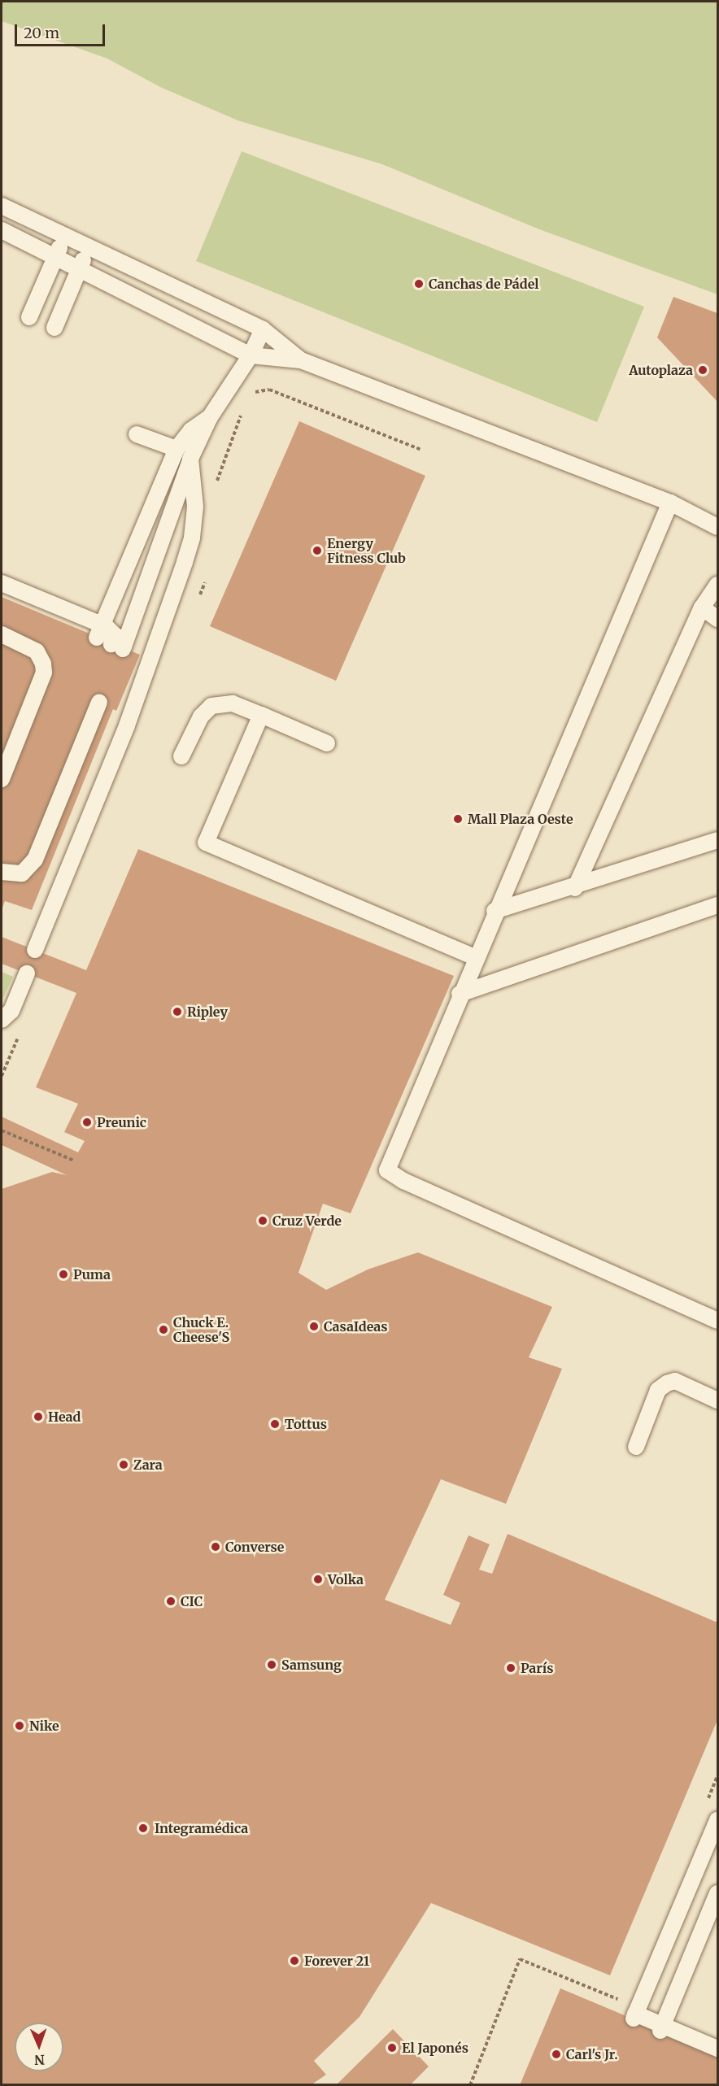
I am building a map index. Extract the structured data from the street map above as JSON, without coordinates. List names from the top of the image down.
{
  "places": [
    "Canchas de Pádel",
    "Autoplaza",
    "Energy Fitness Club",
    "Mall Plaza Oeste",
    "Ripley",
    "Preunic",
    "Cruz Verde",
    "Puma",
    "CasaIdeas",
    "Chuck E. Cheese'S",
    "Head",
    "Tottus",
    "Zara",
    "Converse",
    "Volka",
    "CIC",
    "Samsung",
    "París",
    "Nike",
    "Integramédica",
    "Forever 21",
    "El Japonés",
    "Carl's Jr."
  ],
  "scale_bar": "20 m",
  "north": "bottom"
}
